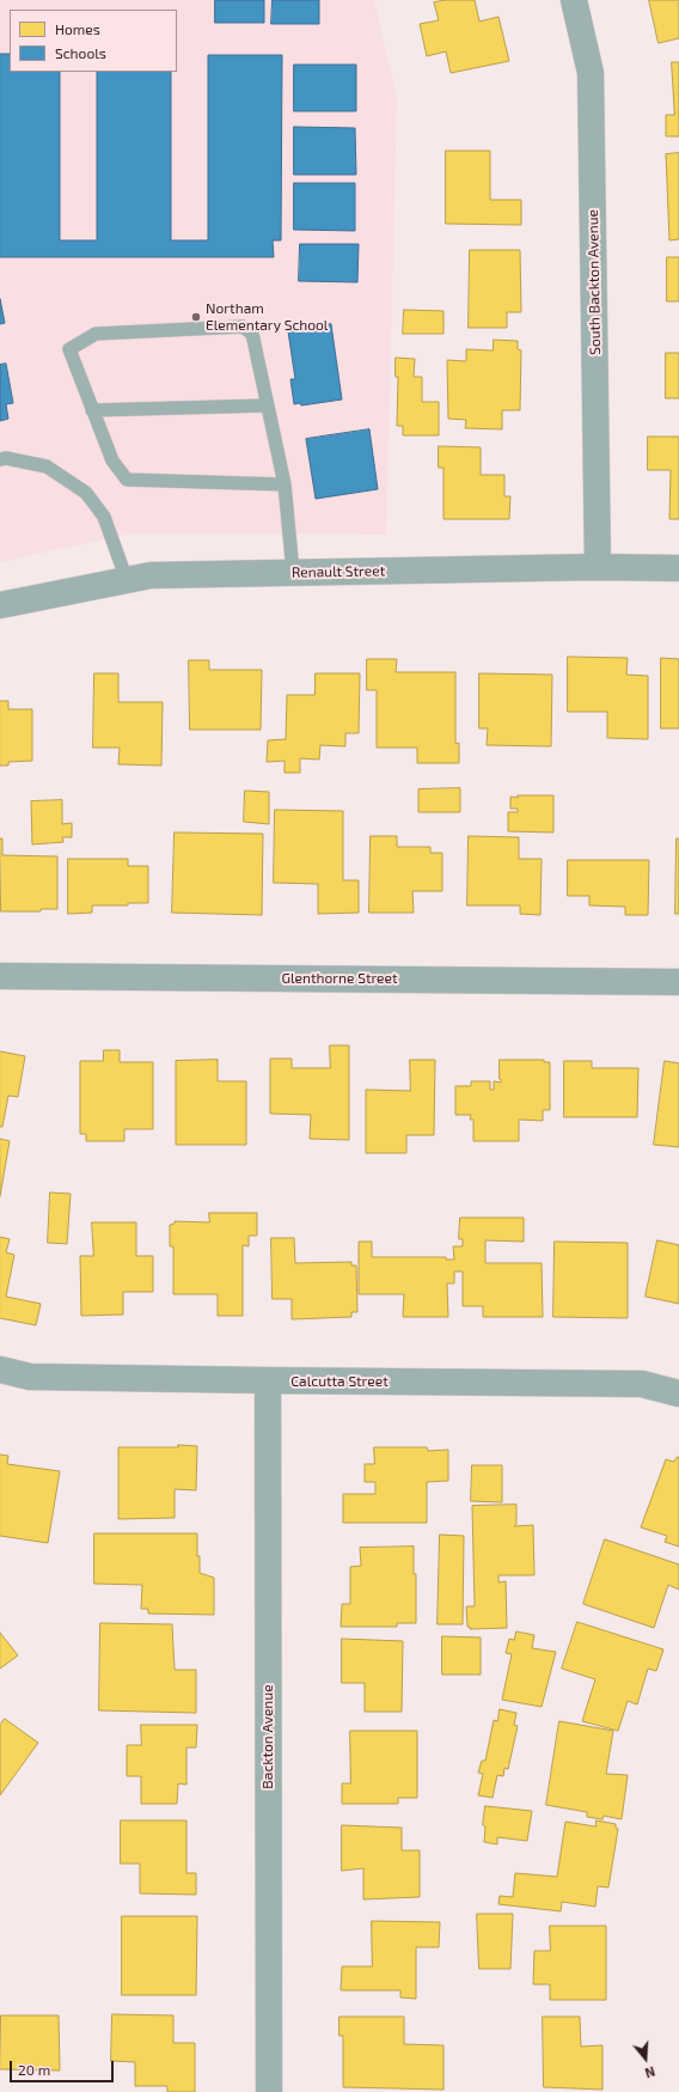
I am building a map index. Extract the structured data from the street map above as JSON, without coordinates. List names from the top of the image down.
{
  "streets": {
    "street": [
      "South Backton Avenue",
      "Renault Street",
      "Glenthorne Street",
      "Calcutta Street",
      "Backton Avenue"
    ]
  },
  "crossings": [
    ["South Backton Avenue", "Renault Street"],
    ["Calcutta Street", "Backton Avenue"]
  ],
  "places": ["Northam Elementary School"],
  "legend": ["Homes", "Schools"],
  "scale_bar": "20 m",
  "north": "bottom"
}
